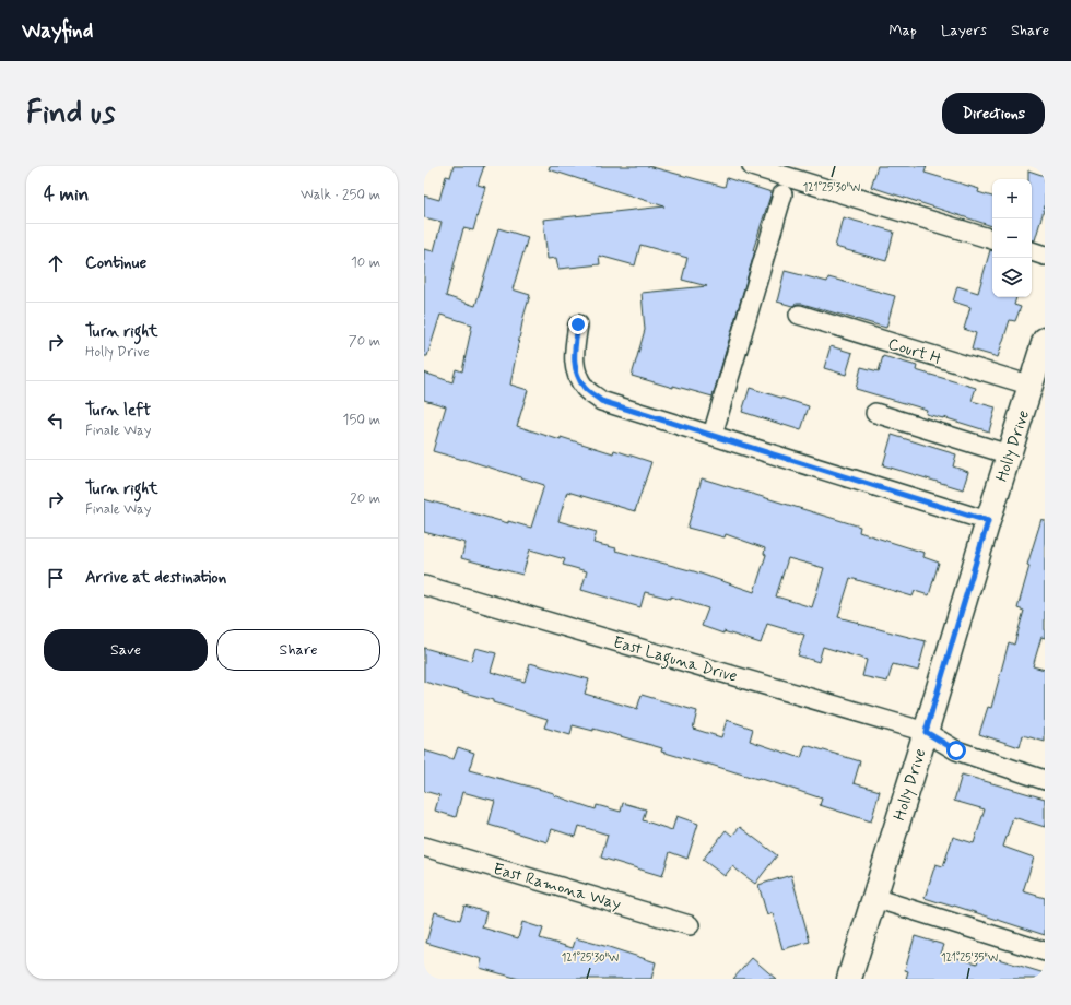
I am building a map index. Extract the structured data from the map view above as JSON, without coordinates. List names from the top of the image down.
{
  "streets": {
    "street": [
      "Court H",
      "Holly Drive",
      "East Laguna Drive",
      "East Ramona Way"
    ]
  },
  "crossings": [
    ["Court H", "Holly Drive"],
    ["Holly Drive", "East Laguna Drive"]
  ],
  "page": {
    "header": "Wayfind",
    "nav": ["Map", "Layers", "Share"],
    "buttons": [
      "Directions",
      ["Save", "Share"]
    ],
    "title": "Find us",
    "heading": ["4 min", "Walk · 250 m"],
    "map_buttons": ["+", "−"],
    "list": [
      ["Continue", "10 m"],
      ["Turn right", "Holly Drive", "70 m"],
      ["Turn left", "Finale Way", "150 m"],
      ["Turn right", "Finale Way", "20 m"],
      "Arrive at destination"
    ]
  },
  "coordinates": ["121°25'30\"W", "121°25'35\"W"]
}
